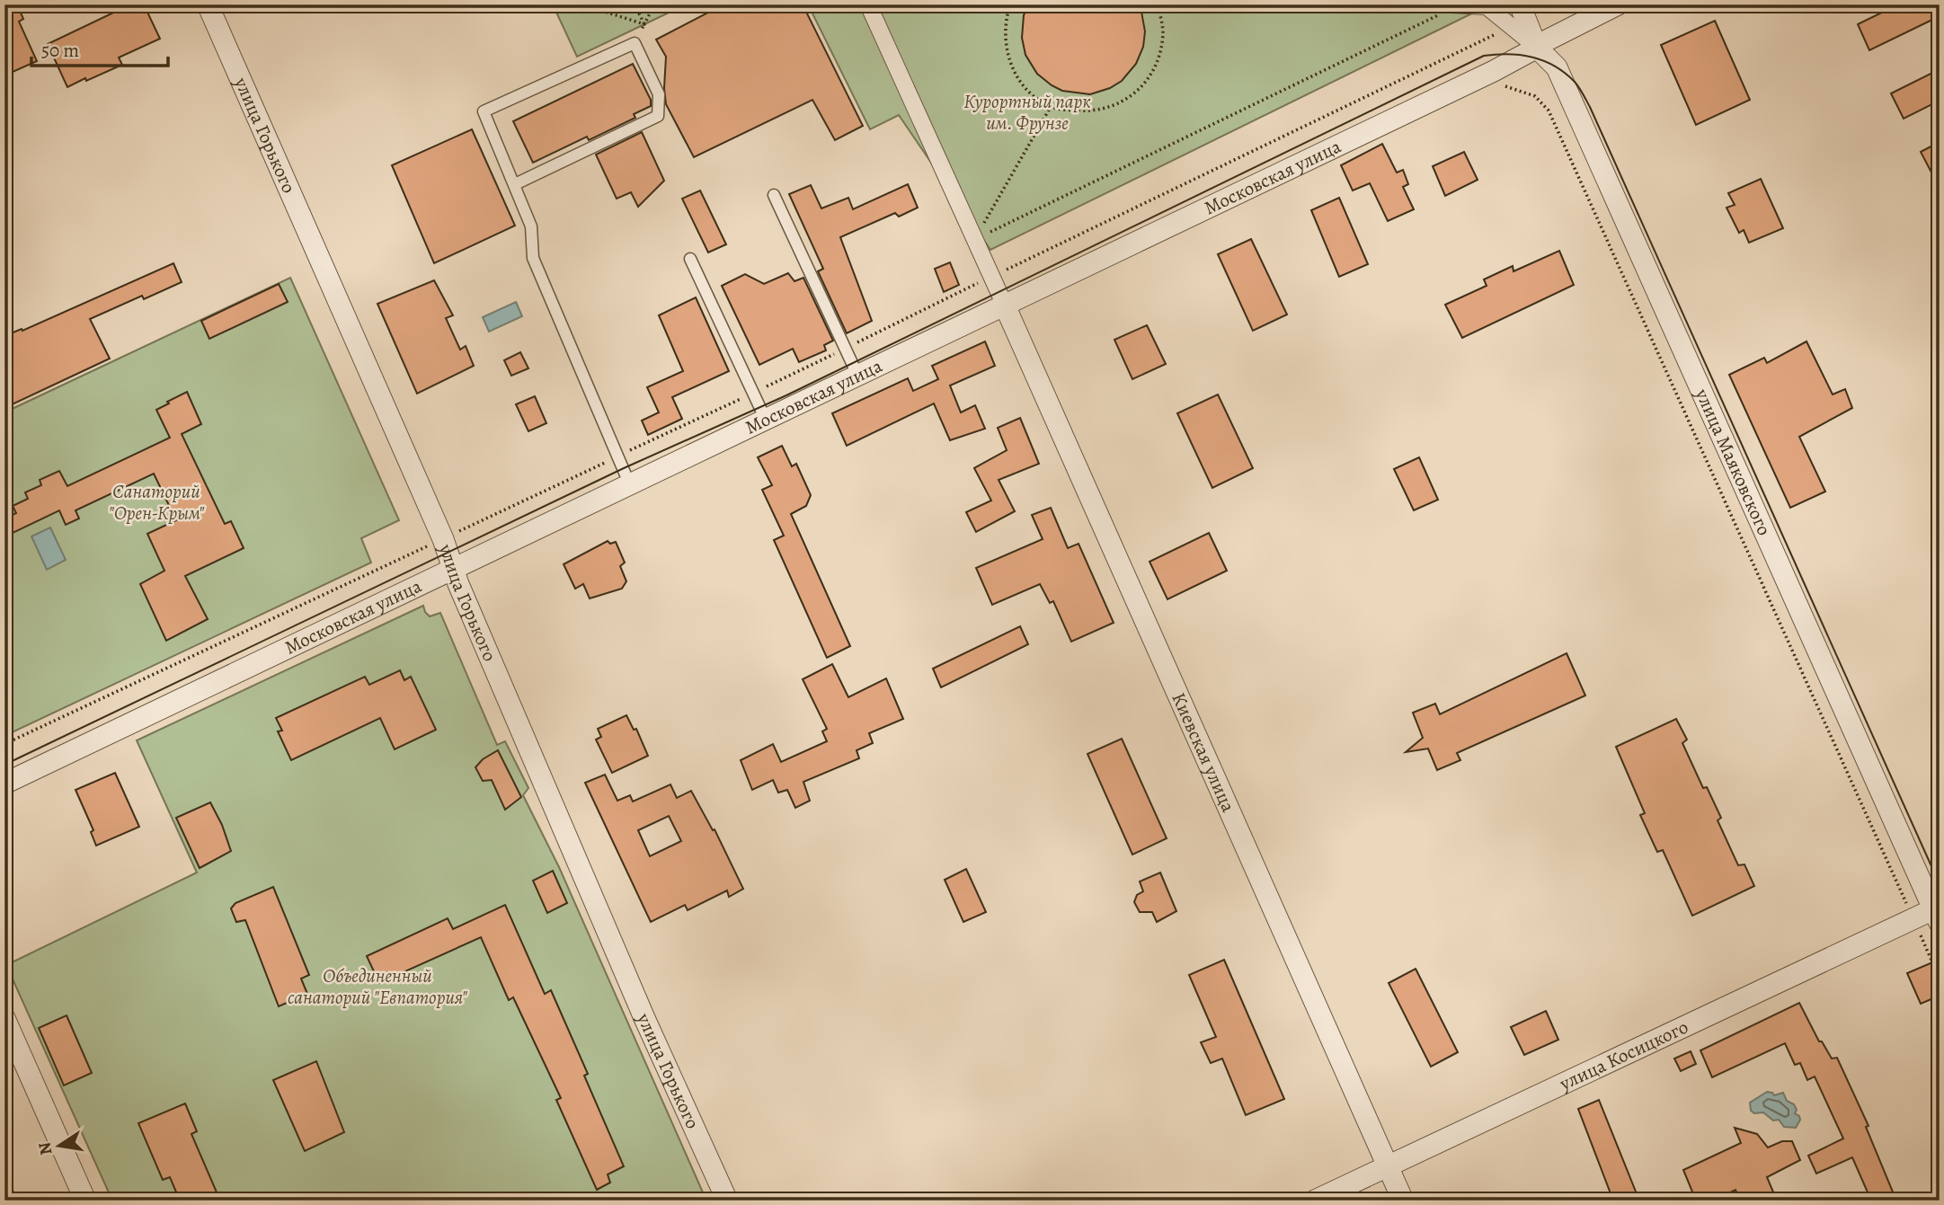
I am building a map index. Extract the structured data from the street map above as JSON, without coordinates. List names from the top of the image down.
{
  "streets": {
    "street": [
      "улица Горького",
      "Московская улица",
      "улица Маяковского",
      "Киевская улица",
      "улица Косицкого"
    ]
  },
  "crossings": [
    ["улица Горького", "Московская улица"],
    ["Московская улица", "улица Маяковского"],
    ["Московская улица", "Киевская улица"],
    ["улица Маяковского", "улица Косицкого"],
    ["Киевская улица", "улица Косицкого"]
  ],
  "parks": ["Курортный парк им. Фрунзе", "Санаторий \"Орен-Крым\"", "Объединенный санаторий \"Евпатория\""],
  "scale_bar": "50 m",
  "north": "left"
}
